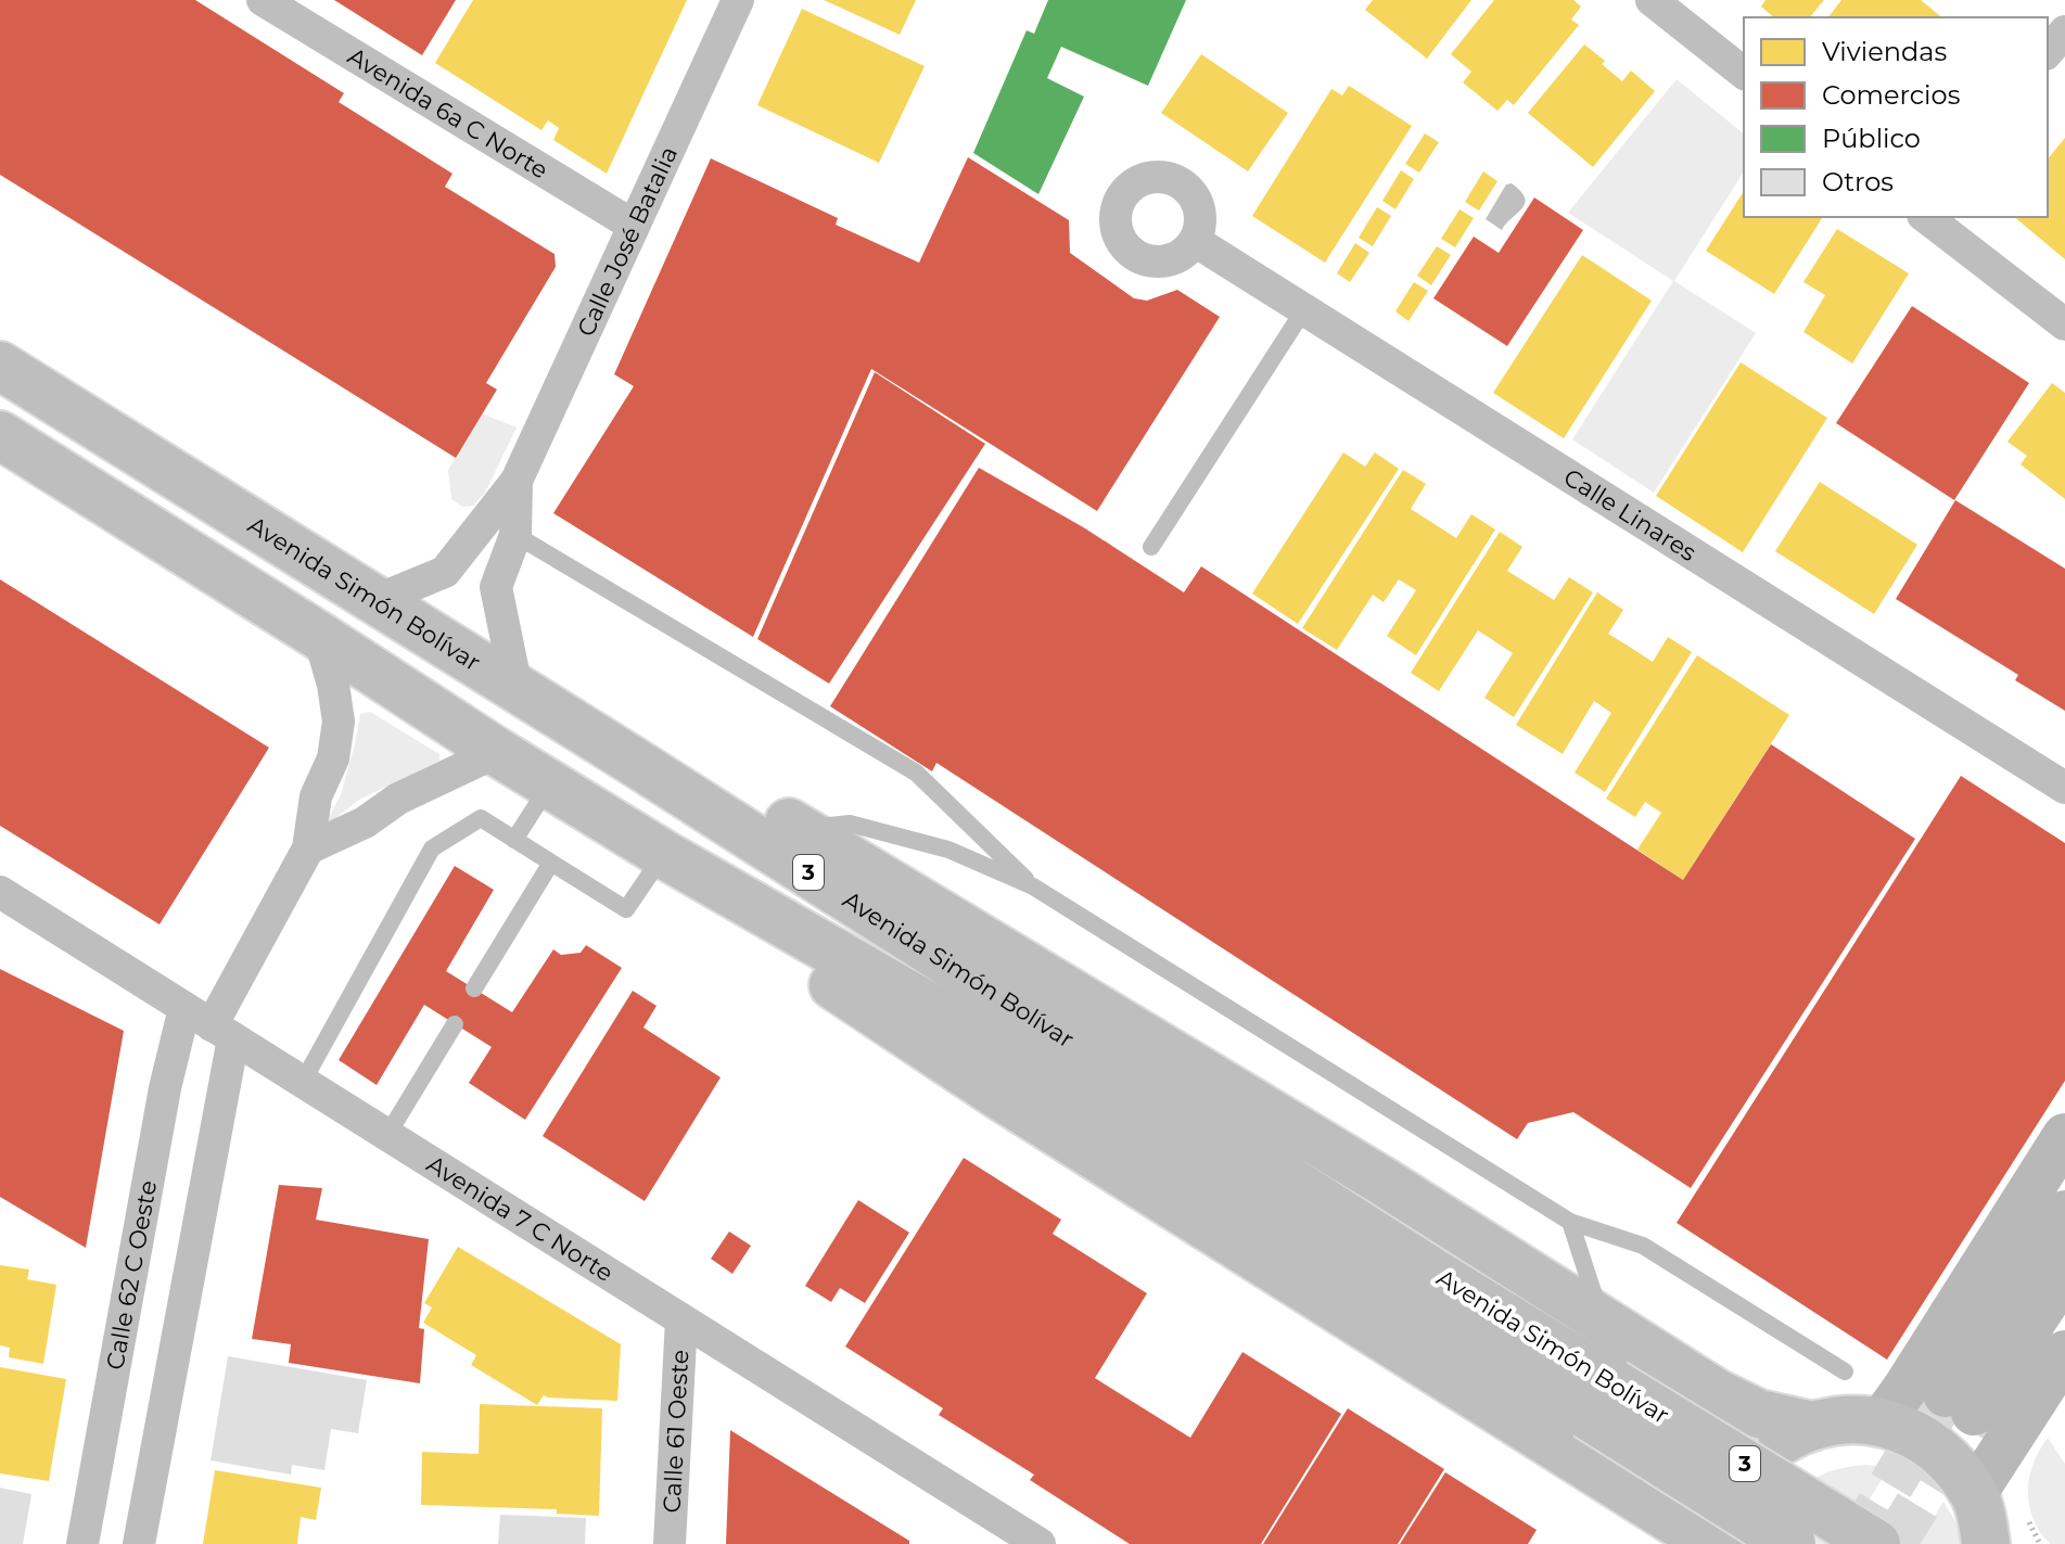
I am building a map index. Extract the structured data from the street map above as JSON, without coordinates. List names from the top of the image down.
{
  "streets": {
    "main road": ["Avenida Simón Bolívar", "3"],
    "street": [
      "Avenida 6a C Norte",
      "Calle José Batalia",
      "Calle Linares",
      "Avenida 7 C Norte",
      "Calle 62 C Oeste",
      "Calle 61 Oeste"
    ]
  },
  "crossings": [
    ["Avenida 6a C Norte", "Calle José Batalia"],
    ["Calle José Batalia", "Avenida Simón Bolívar"],
    ["Avenida Simón Bolívar", "Calle 62 C Oeste"],
    ["Avenida 7 C Norte", "Calle 62 C Oeste"],
    ["Avenida 7 C Norte", "Calle 61 Oeste"]
  ],
  "legend": [
    "Viviendas",
    "Comercios",
    "Público",
    "Otros"
  ]
}
